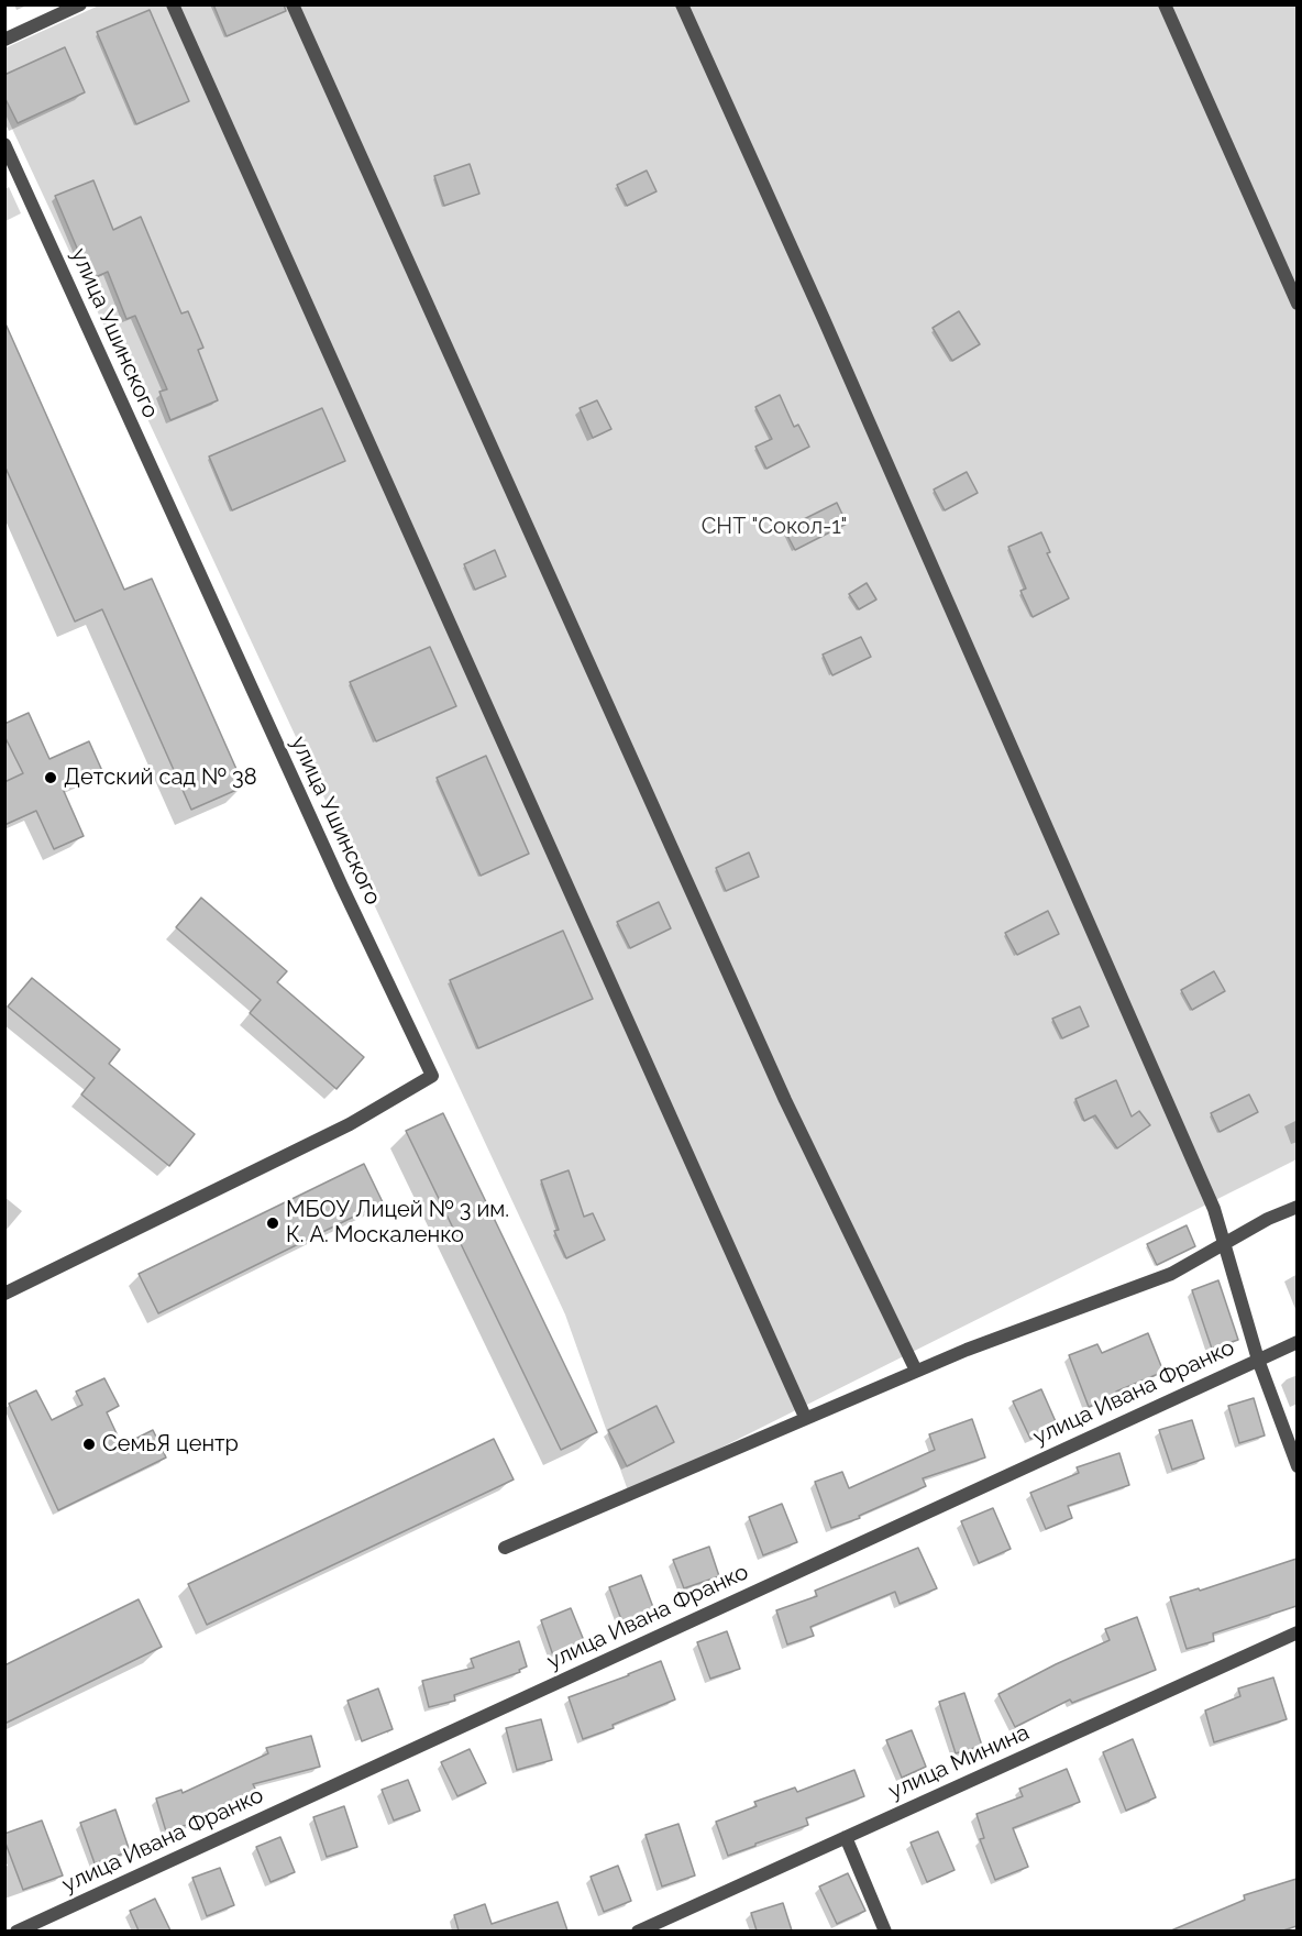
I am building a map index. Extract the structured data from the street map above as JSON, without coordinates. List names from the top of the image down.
{
  "streets": {
    "street": ["улица Ушинского", "улица Ивана Франко", "улица Минина"]
  },
  "parks": ["СНТ \"Сокол-1\""],
  "places": ["Детский сад № 38", "МБОУ Лицей № 3 им. К. А. Москаленко", "СемьЯ центр"]
}
